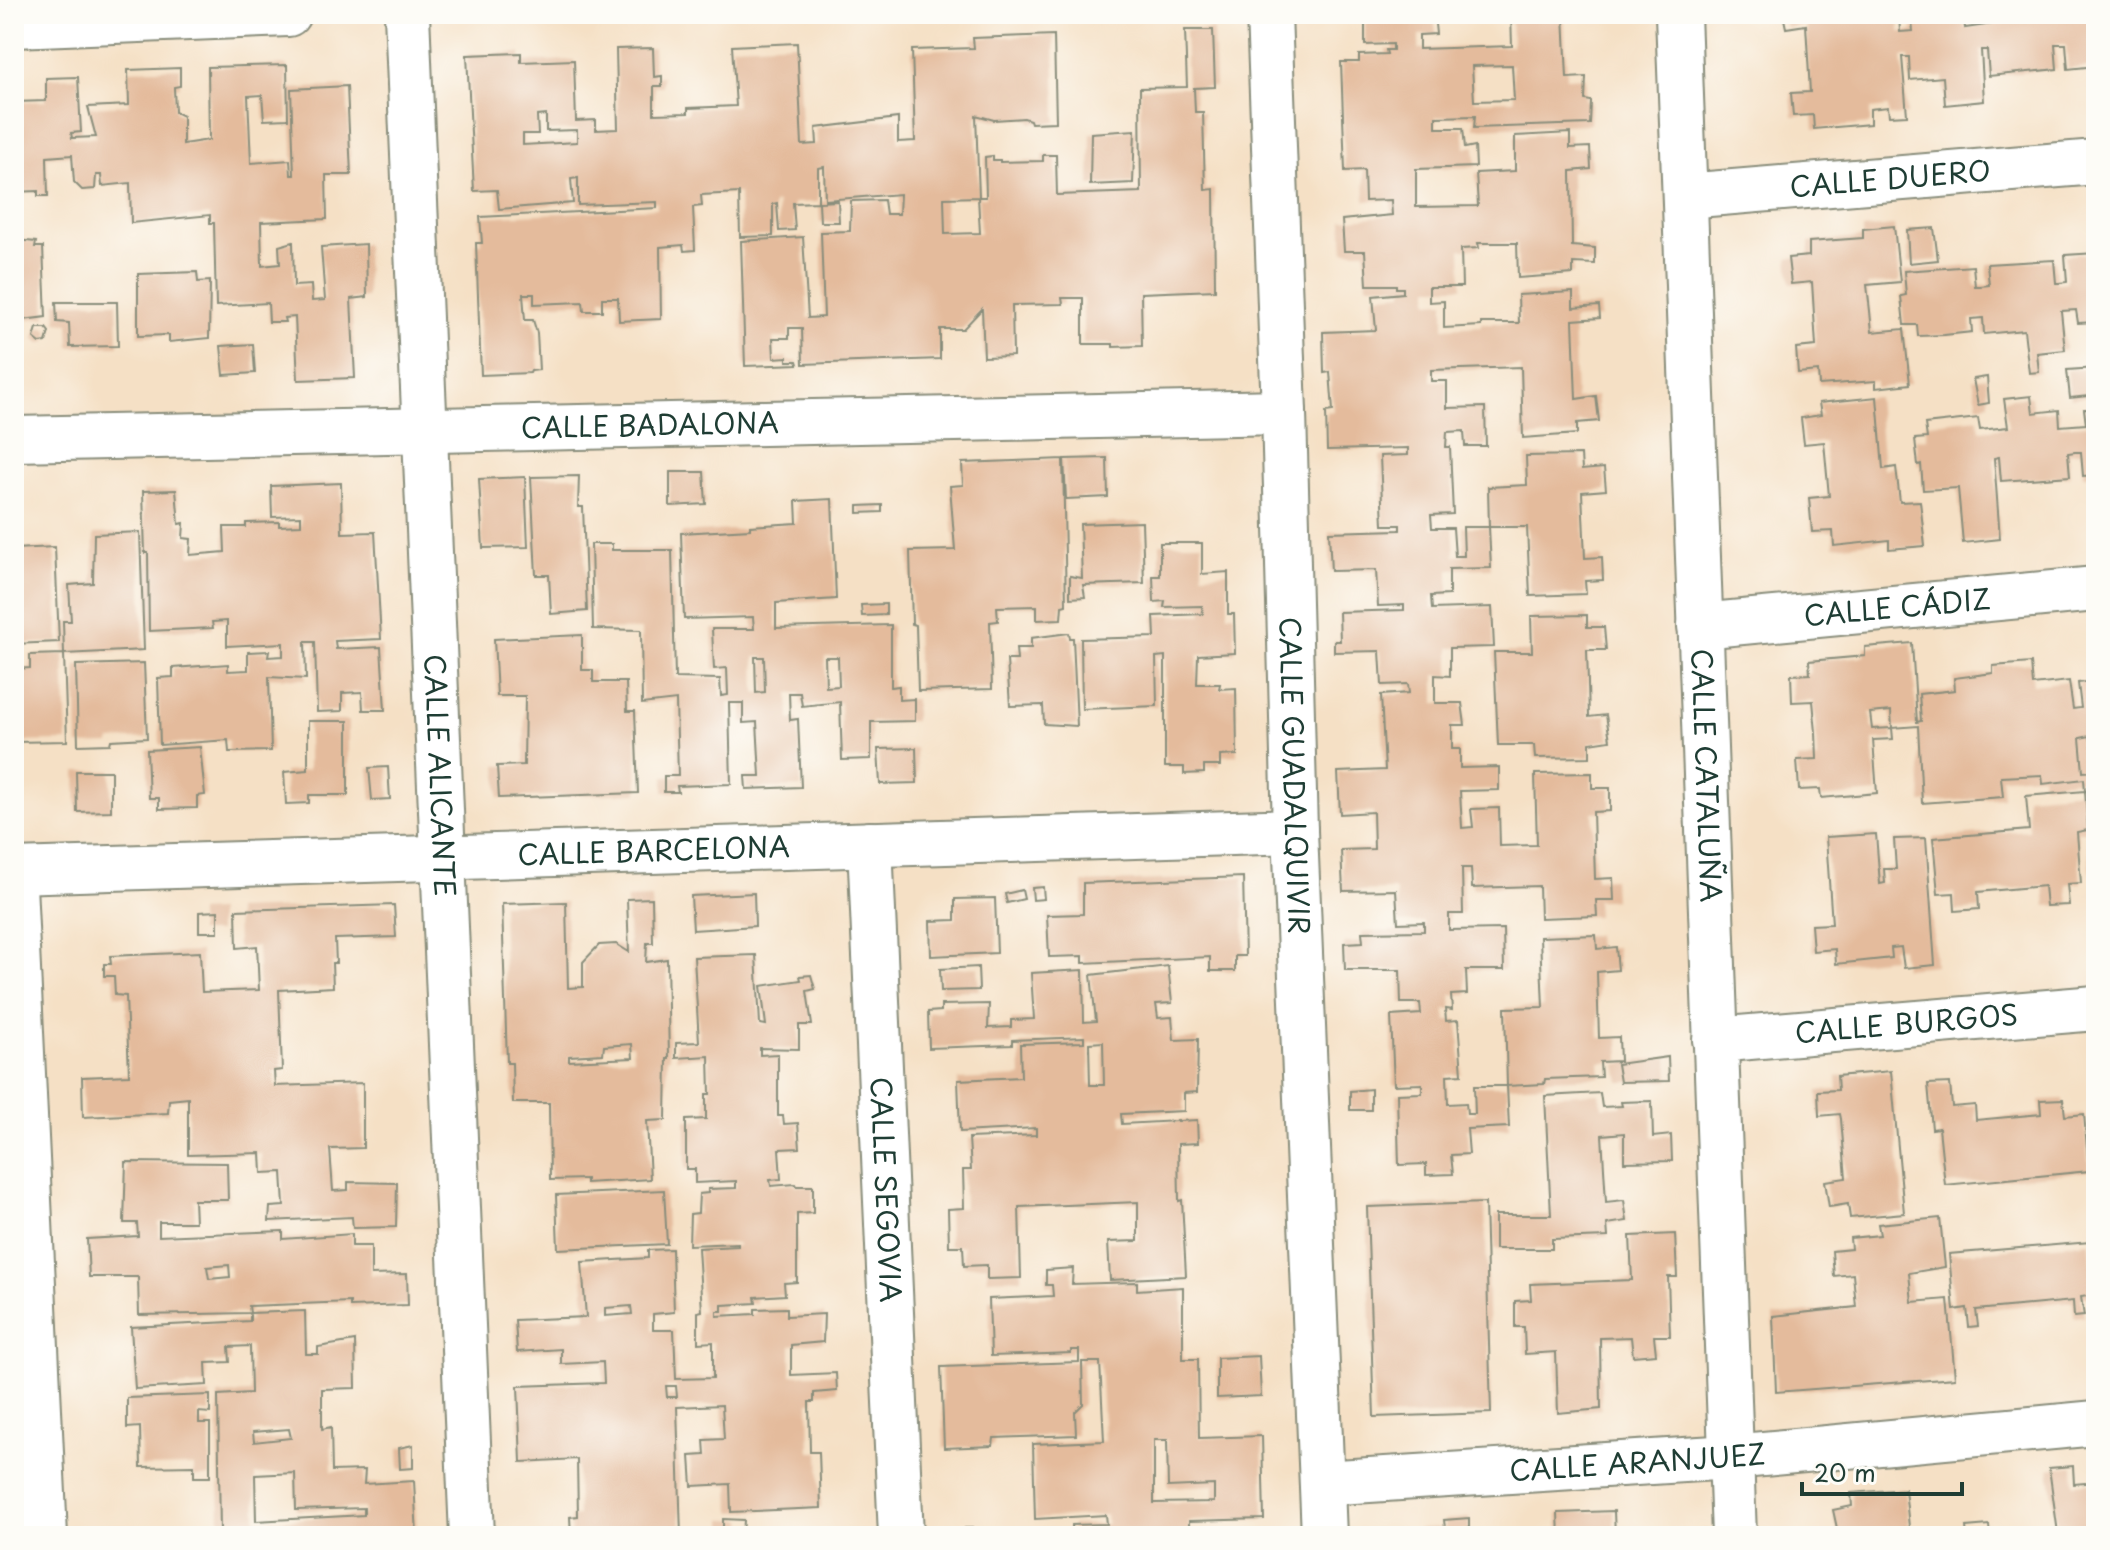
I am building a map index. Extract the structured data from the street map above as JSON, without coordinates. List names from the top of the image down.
{
  "streets": {
    "street": [
      "CALLE DUERO",
      "CALLE BADALONA",
      "CALLE CÁDIZ",
      "CALLE ALICANTE",
      "CALLE GUADALQUIVIR",
      "CALLE CATALUÑA",
      "CALLE BARCELONA",
      "CALLE BURGOS",
      "CALLE SEGOVIA",
      "CALLE ARANJUEZ"
    ]
  },
  "crossings": [
    ["CALLE DUERO", "CALLE CATALUÑA"],
    ["CALLE BADALONA", "CALLE ALICANTE"],
    ["CALLE BADALONA", "CALLE GUADALQUIVIR"],
    ["CALLE CÁDIZ", "CALLE CATALUÑA"],
    ["CALLE ALICANTE", "CALLE BARCELONA"],
    ["CALLE GUADALQUIVIR", "CALLE BARCELONA"],
    ["CALLE GUADALQUIVIR", "CALLE ARANJUEZ"],
    ["CALLE CATALUÑA", "CALLE BURGOS"],
    ["CALLE CATALUÑA", "CALLE ARANJUEZ"],
    ["CALLE BARCELONA", "CALLE SEGOVIA"]
  ],
  "scale_bar": "20 m"
}
